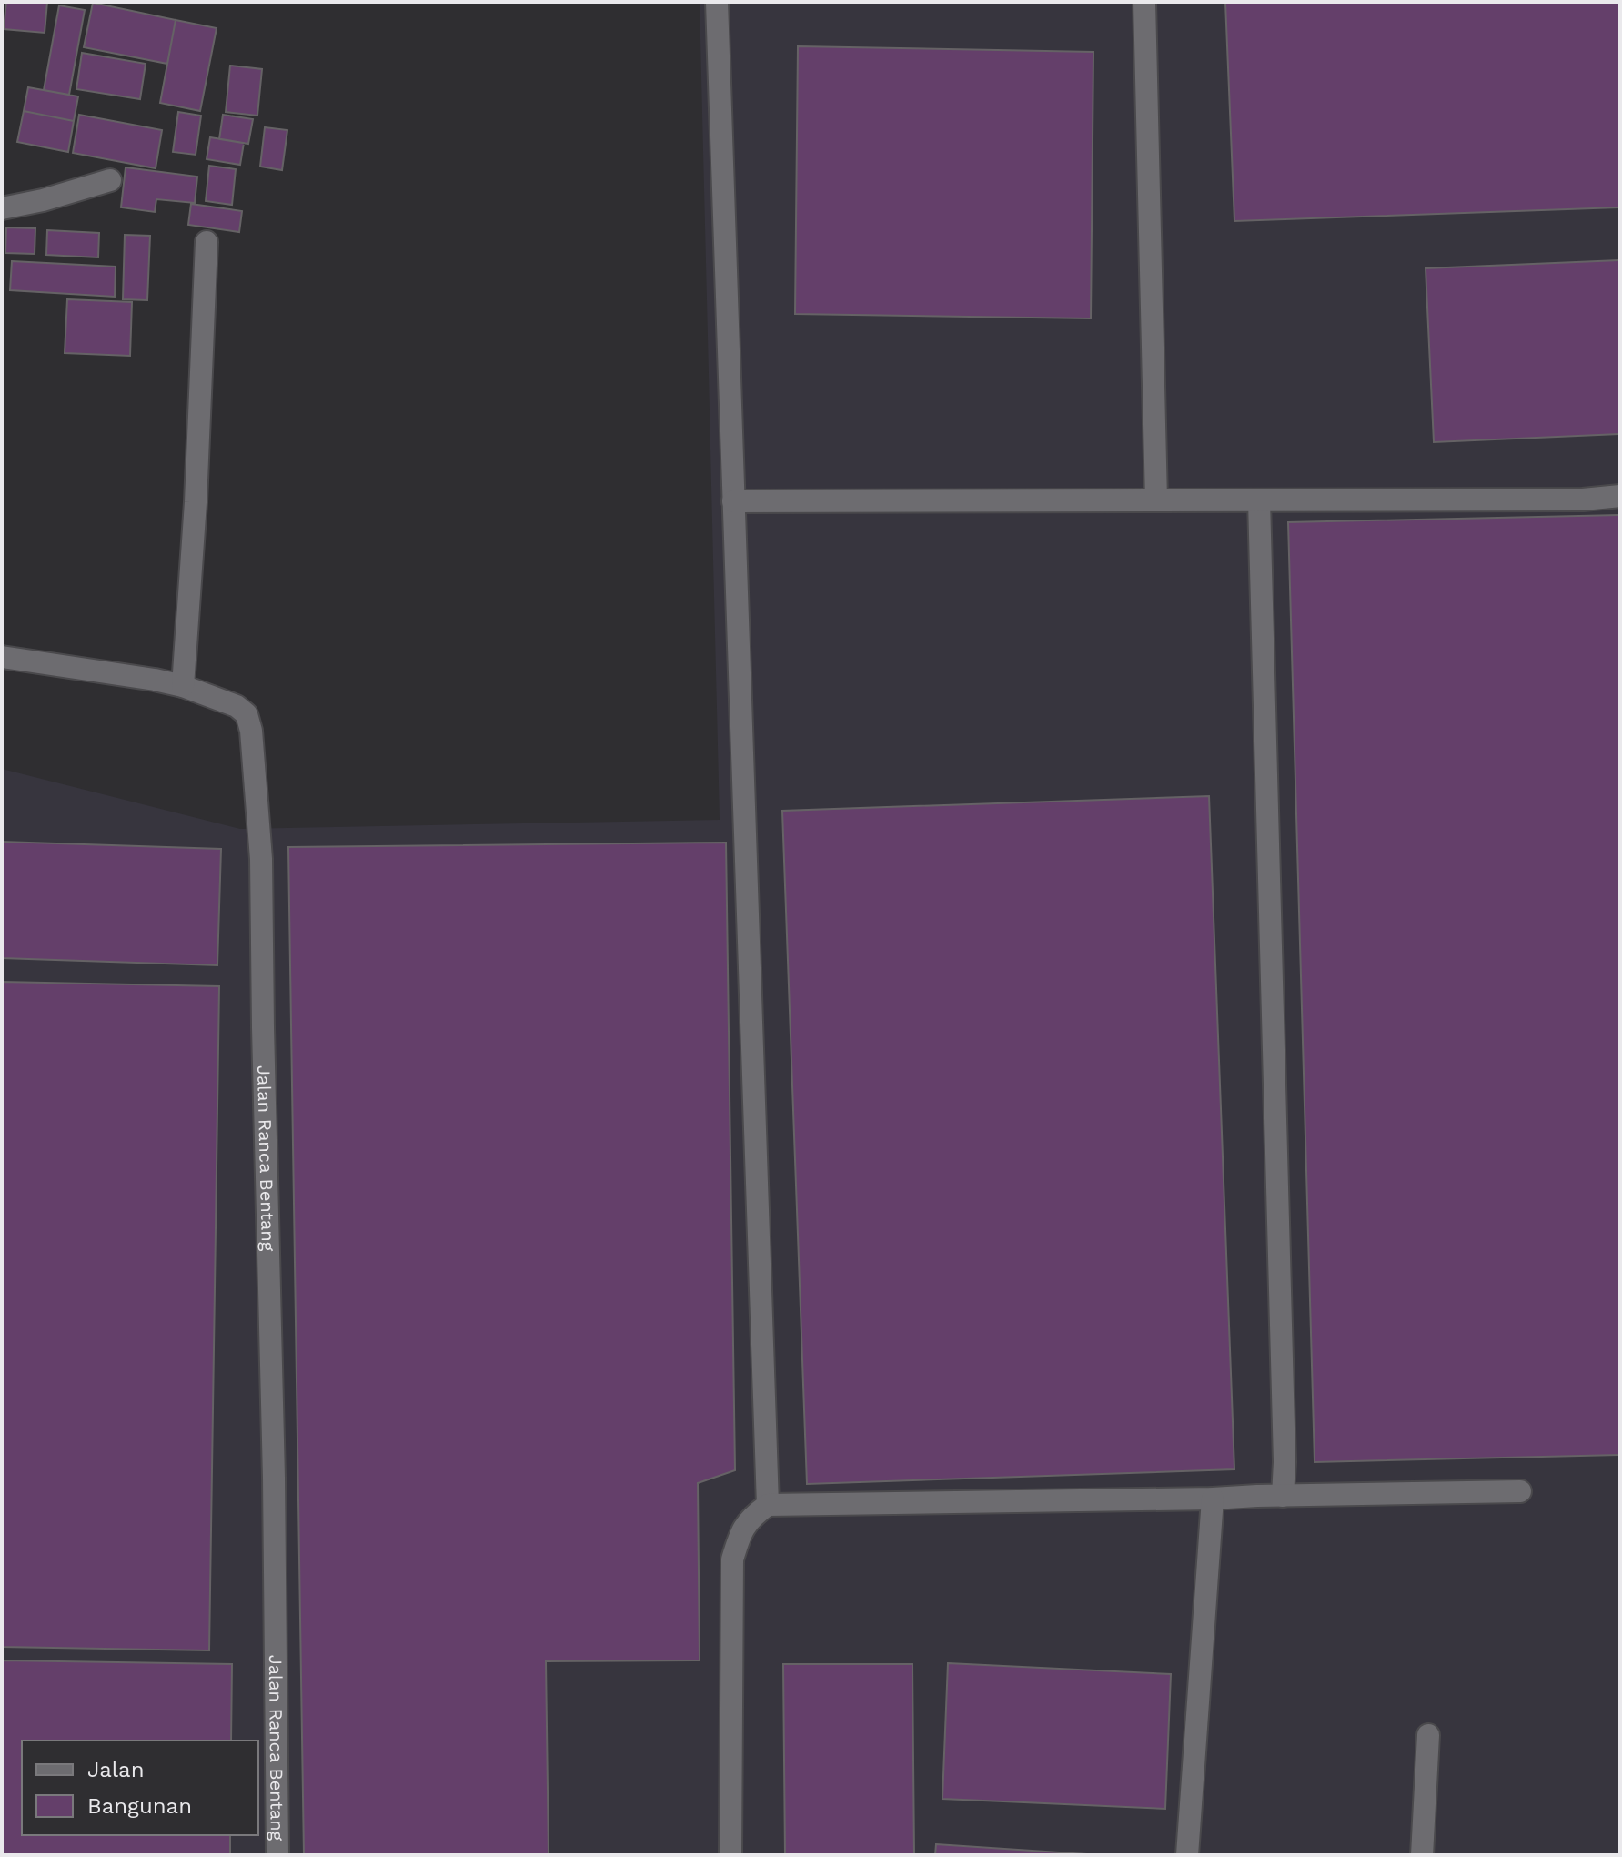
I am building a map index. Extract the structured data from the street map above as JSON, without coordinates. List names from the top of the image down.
{
  "streets": {
    "street": ["Jalan Ranca Bentang"]
  },
  "legend": ["Jalan", "Bangunan"]
}
